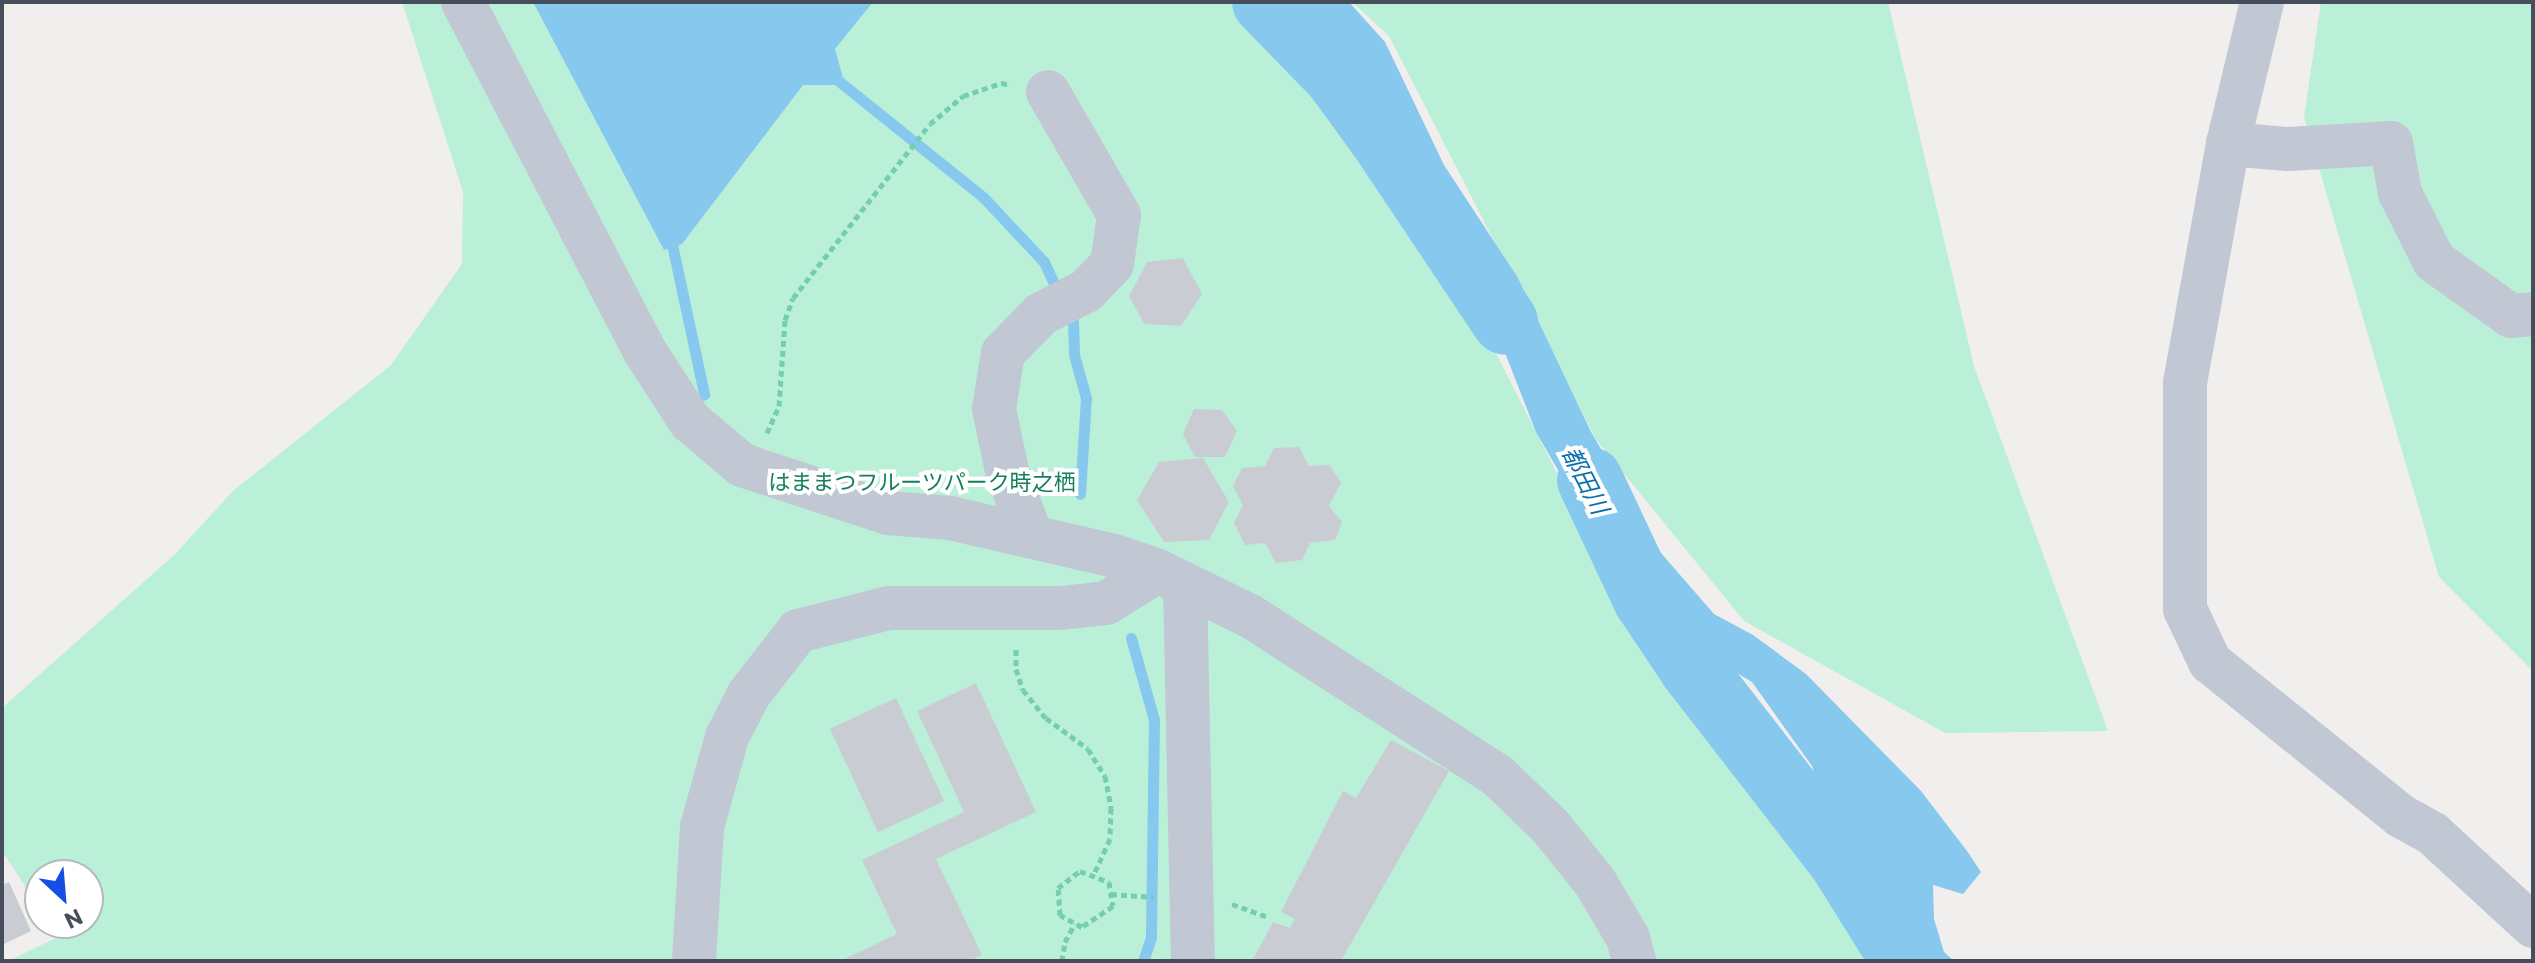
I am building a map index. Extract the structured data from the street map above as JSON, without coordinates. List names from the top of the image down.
{
  "water": ["都田川"],
  "parks": ["はままつフルーツパーク時之栖"],
  "north": "bottom right"
}
